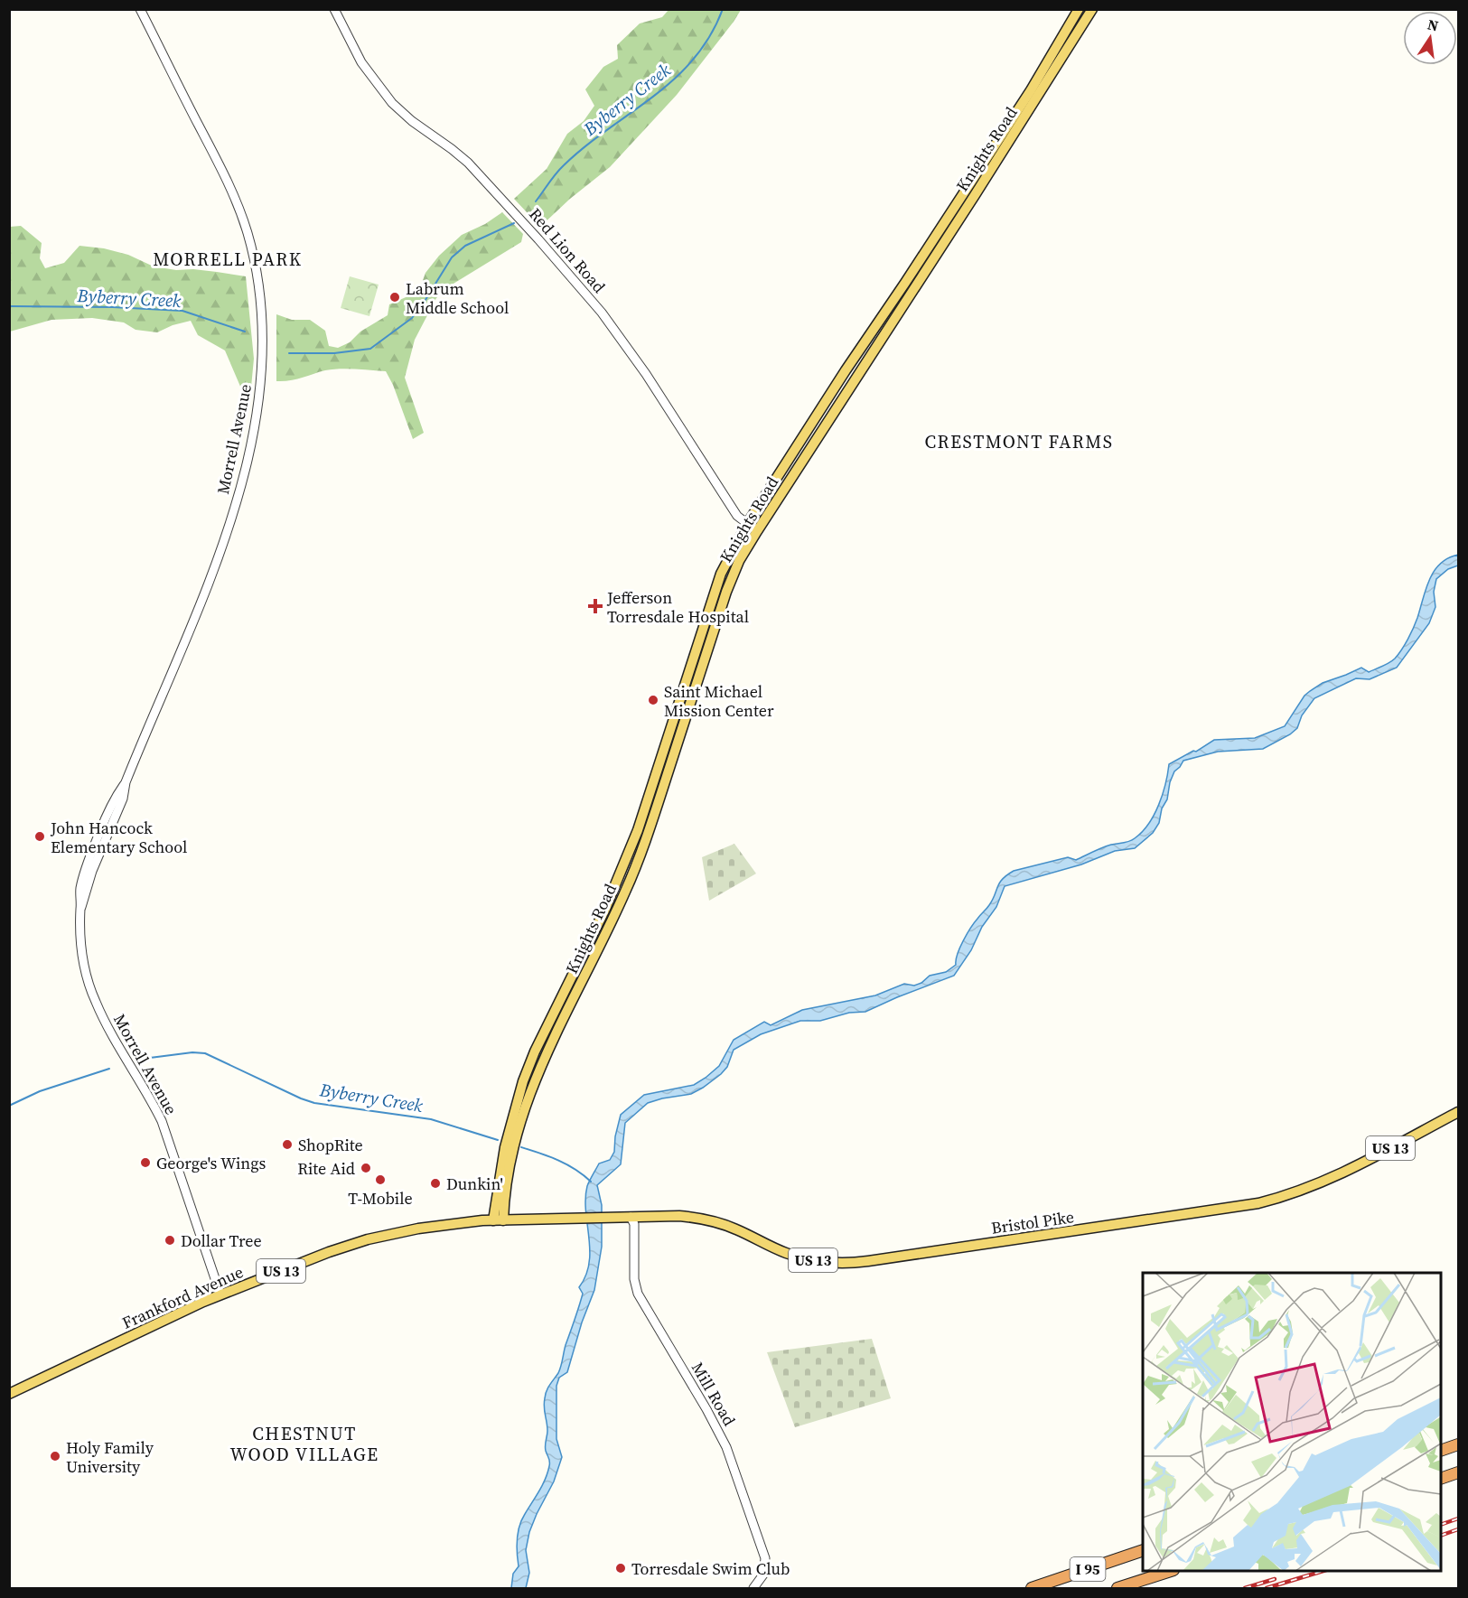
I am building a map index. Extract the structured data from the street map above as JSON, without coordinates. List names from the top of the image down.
{
  "streets": {
    "highway": ["I 95"],
    "main road": [
      "Knights Road",
      "US 13",
      "Bristol Pike",
      "Frankford Avenue"
    ],
    "street": ["Red Lion Road", "Morrell Avenue", "Mill Road"]
  },
  "crossings": [
    ["Knights Road", "Red Lion Road"],
    ["Knights Road", "Frankford Avenue"],
    ["Morrell Avenue", "Frankford Avenue"],
    ["Bristol Pike", "Frankford Avenue"],
    ["Bristol Pike", "Mill Road"]
  ],
  "districts": ["MORRELL PARK", "CRESTMONT FARMS", "CHESTNUT WOOD VILLAGE"],
  "water": ["Byberry Creek"],
  "places": {
    "other": [
      "Labrum Middle School",
      "Saint Michael Mission Center",
      "John Hancock Elementary School",
      "ShopRite",
      "George's Wings",
      "Rite Aid",
      "T-Mobile",
      "Dunkin'",
      "Dollar Tree",
      "Holy Family University",
      "Torresdale Swim Club"
    ],
    "health": ["Jefferson Torresdale Hospital"]
  },
  "north": "top"
}
